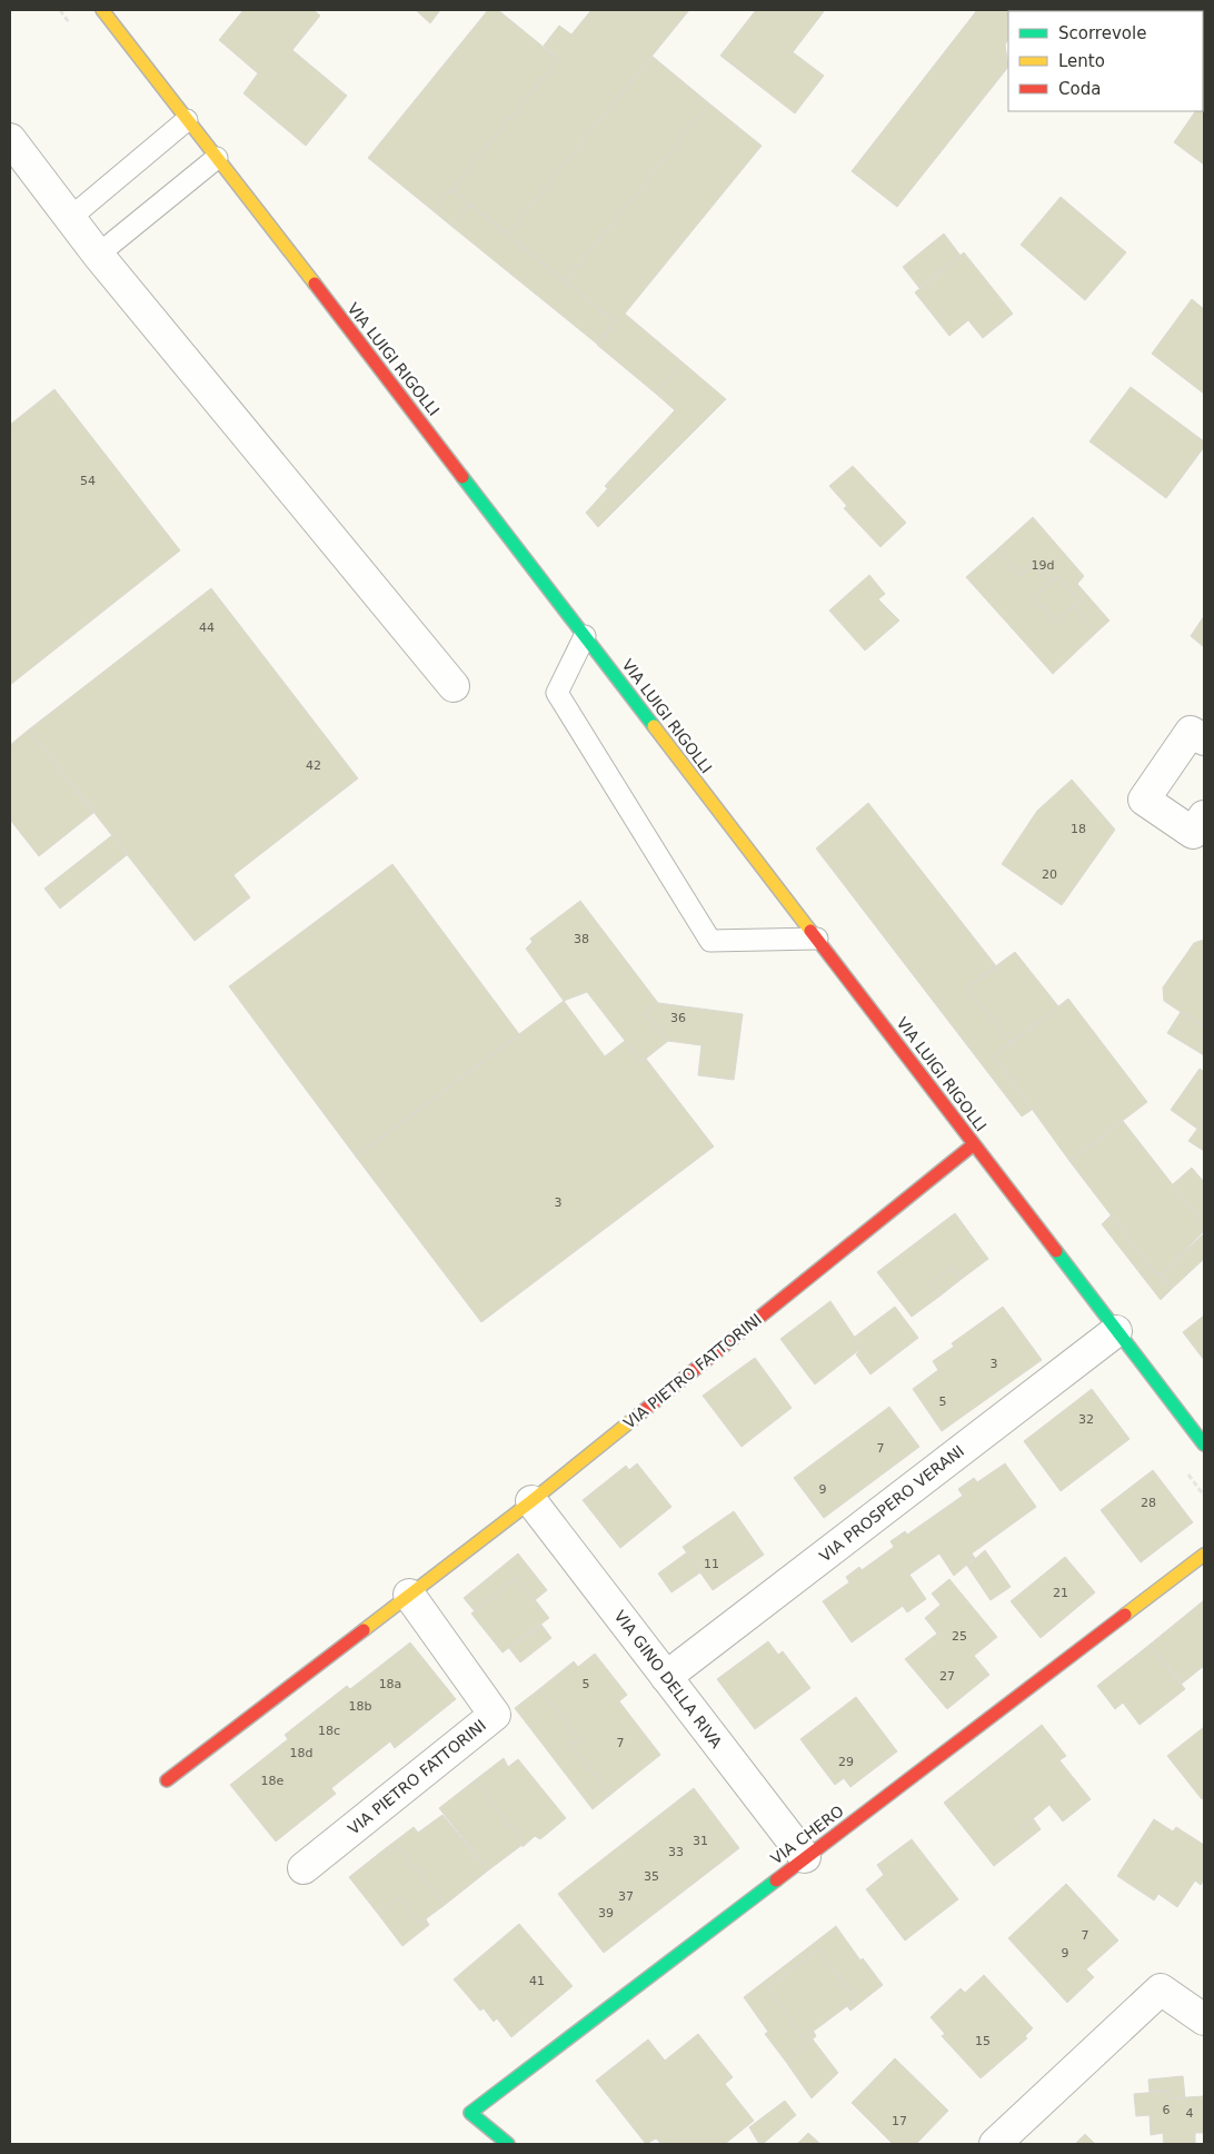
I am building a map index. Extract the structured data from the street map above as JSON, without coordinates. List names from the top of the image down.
{
  "streets": {
    "street": [
      "VIA LUIGI RIGOLLI",
      "VIA PIETRO FATTORINI",
      "VIA PROSPERO VERANI",
      "VIA GINO DELLA RIVA",
      "VIA CHERO"
    ]
  },
  "crossings": [
    ["VIA LUIGI RIGOLLI", "VIA PIETRO FATTORINI"],
    ["VIA LUIGI RIGOLLI", "VIA PROSPERO VERANI"],
    ["VIA PIETRO FATTORINI", "VIA GINO DELLA RIVA"],
    ["VIA PROSPERO VERANI", "VIA GINO DELLA RIVA"],
    ["VIA GINO DELLA RIVA", "VIA CHERO"]
  ],
  "house_numbers": [
    "54",
    "19d",
    "44",
    "42",
    "18",
    "20",
    "38",
    "36",
    "3",
    "3",
    "5",
    "32",
    "7",
    "9",
    "28",
    "11",
    "21",
    "25",
    "27",
    "18a",
    "5",
    "18b",
    "18c",
    "7",
    "18d",
    "29",
    "18e",
    "31",
    "33",
    "35",
    "37",
    "39",
    "7",
    "9",
    "41",
    "15",
    "6",
    "4",
    "17"
  ],
  "legend": ["Scorrevole", "Lento", "Coda"]
}
